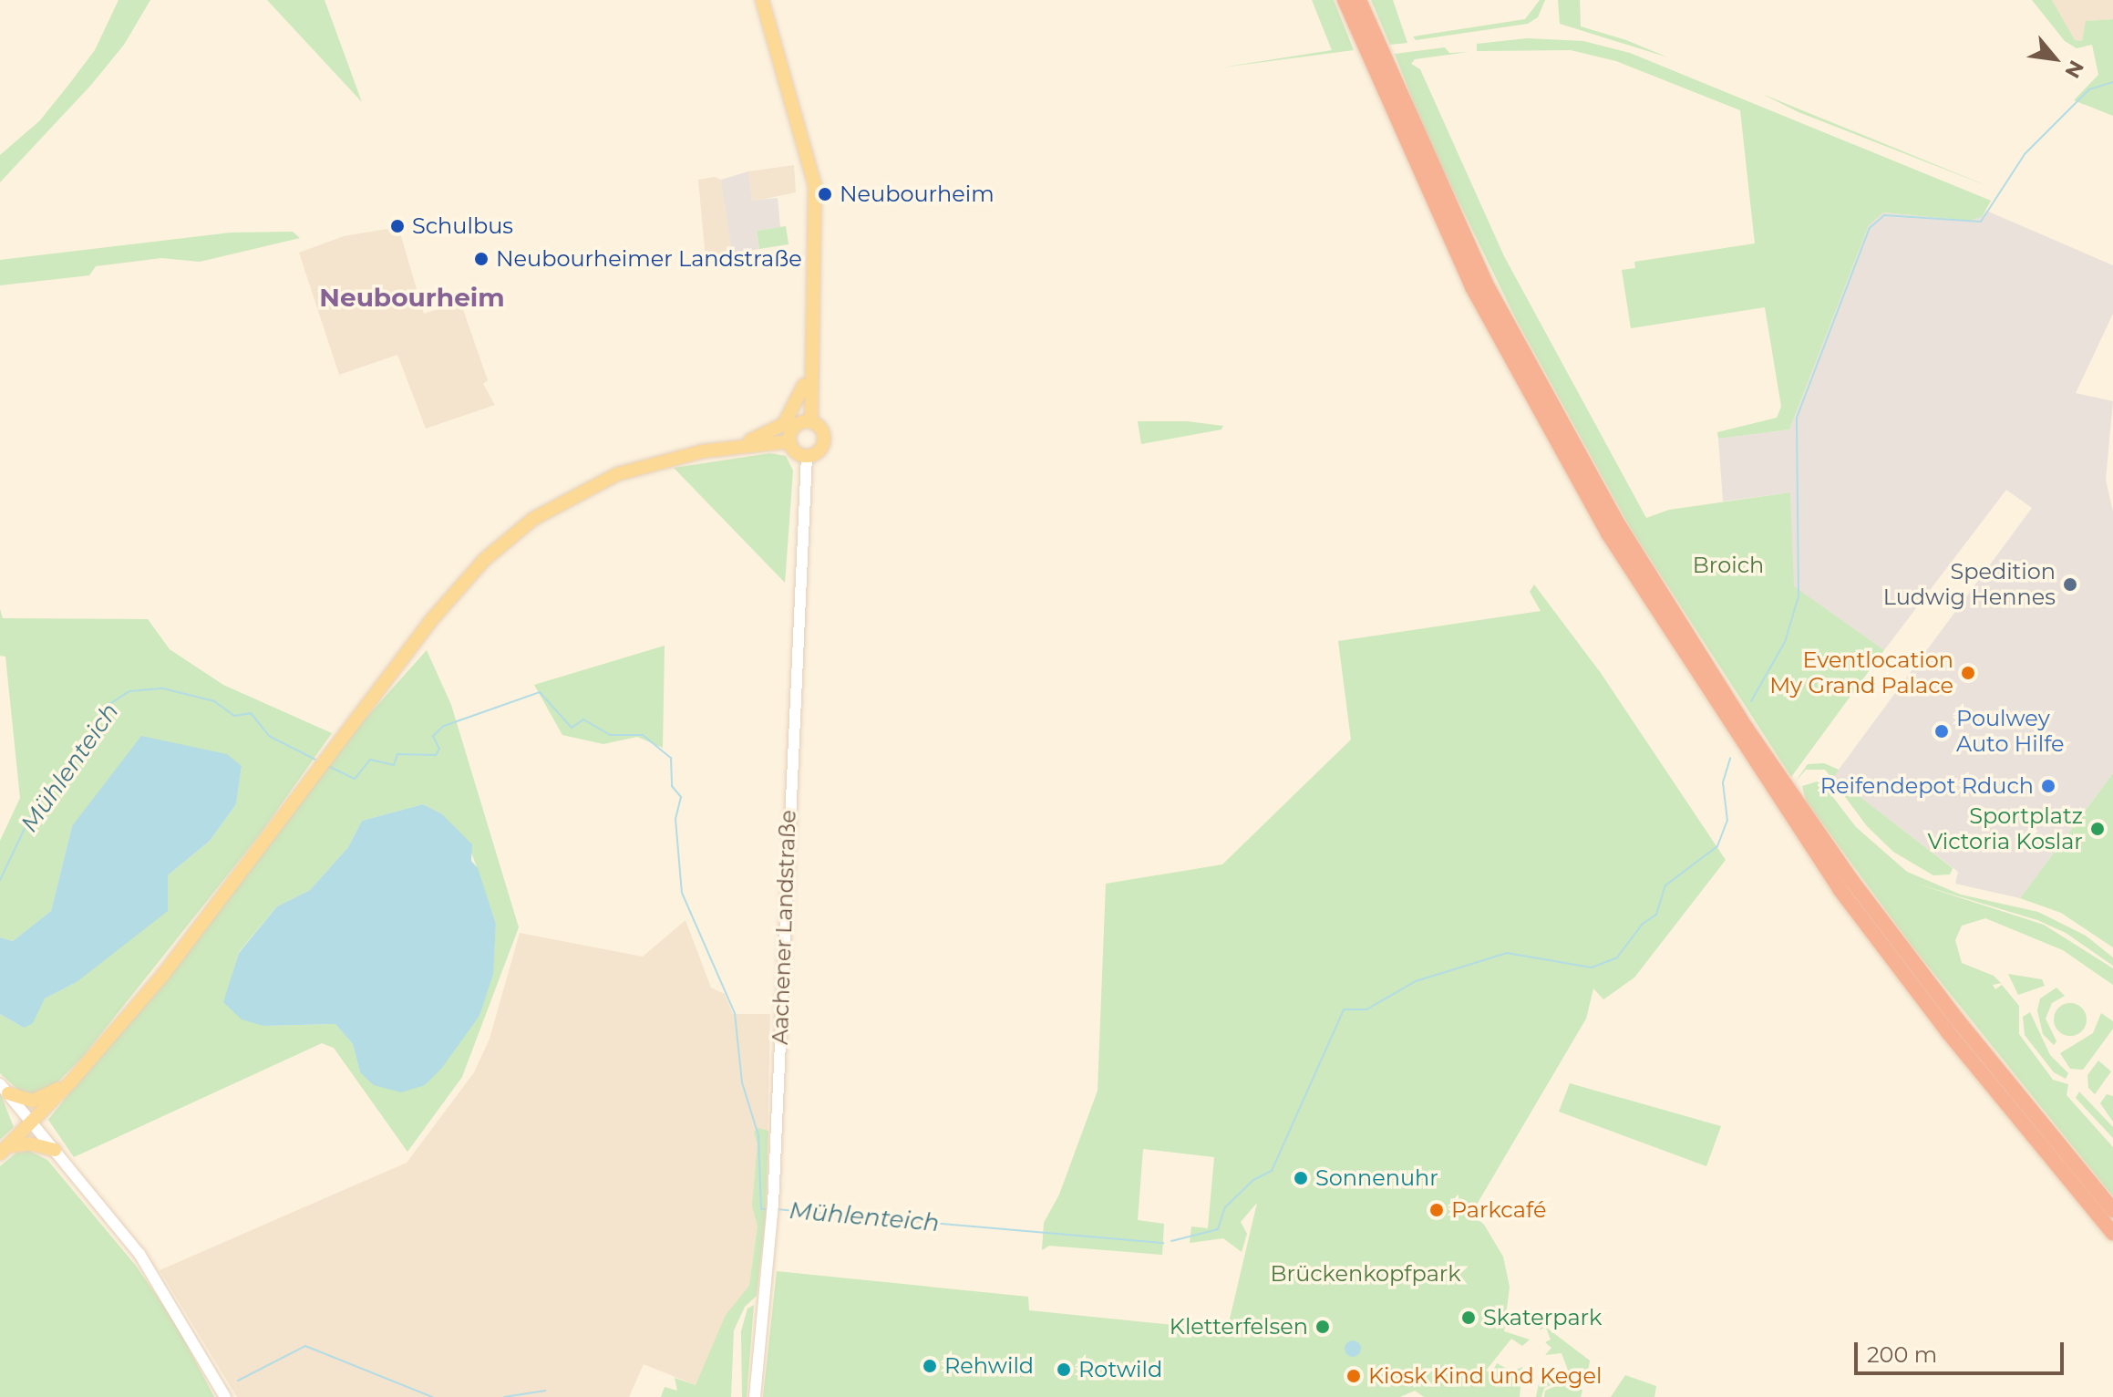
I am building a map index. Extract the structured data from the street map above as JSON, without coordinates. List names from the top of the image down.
{
  "streets": {
    "main road": ["Aachener Landstraße"]
  },
  "districts": ["Neubourheim"],
  "water": ["Mühlenteich"],
  "parks": ["Broich", "Brückenkopfpark"],
  "places": [
    "Neubourheim",
    "Schulbus",
    "Neubourheimer Landstraße",
    "Spedition Ludwig Hennes",
    "Eventlocation My Grand Palace",
    "Poulwey Auto Hilfe",
    "Reifendepot Rduch",
    "Sportplatz Victoria Koslar",
    "Sonnenuhr",
    "Parkcafé",
    "Skaterpark",
    "Kletterfelsen",
    "Rehwild",
    "Rotwild",
    "Kiosk Kind und Kegel"
  ],
  "scale_bar": "200 m",
  "north": "bottom right"
}
